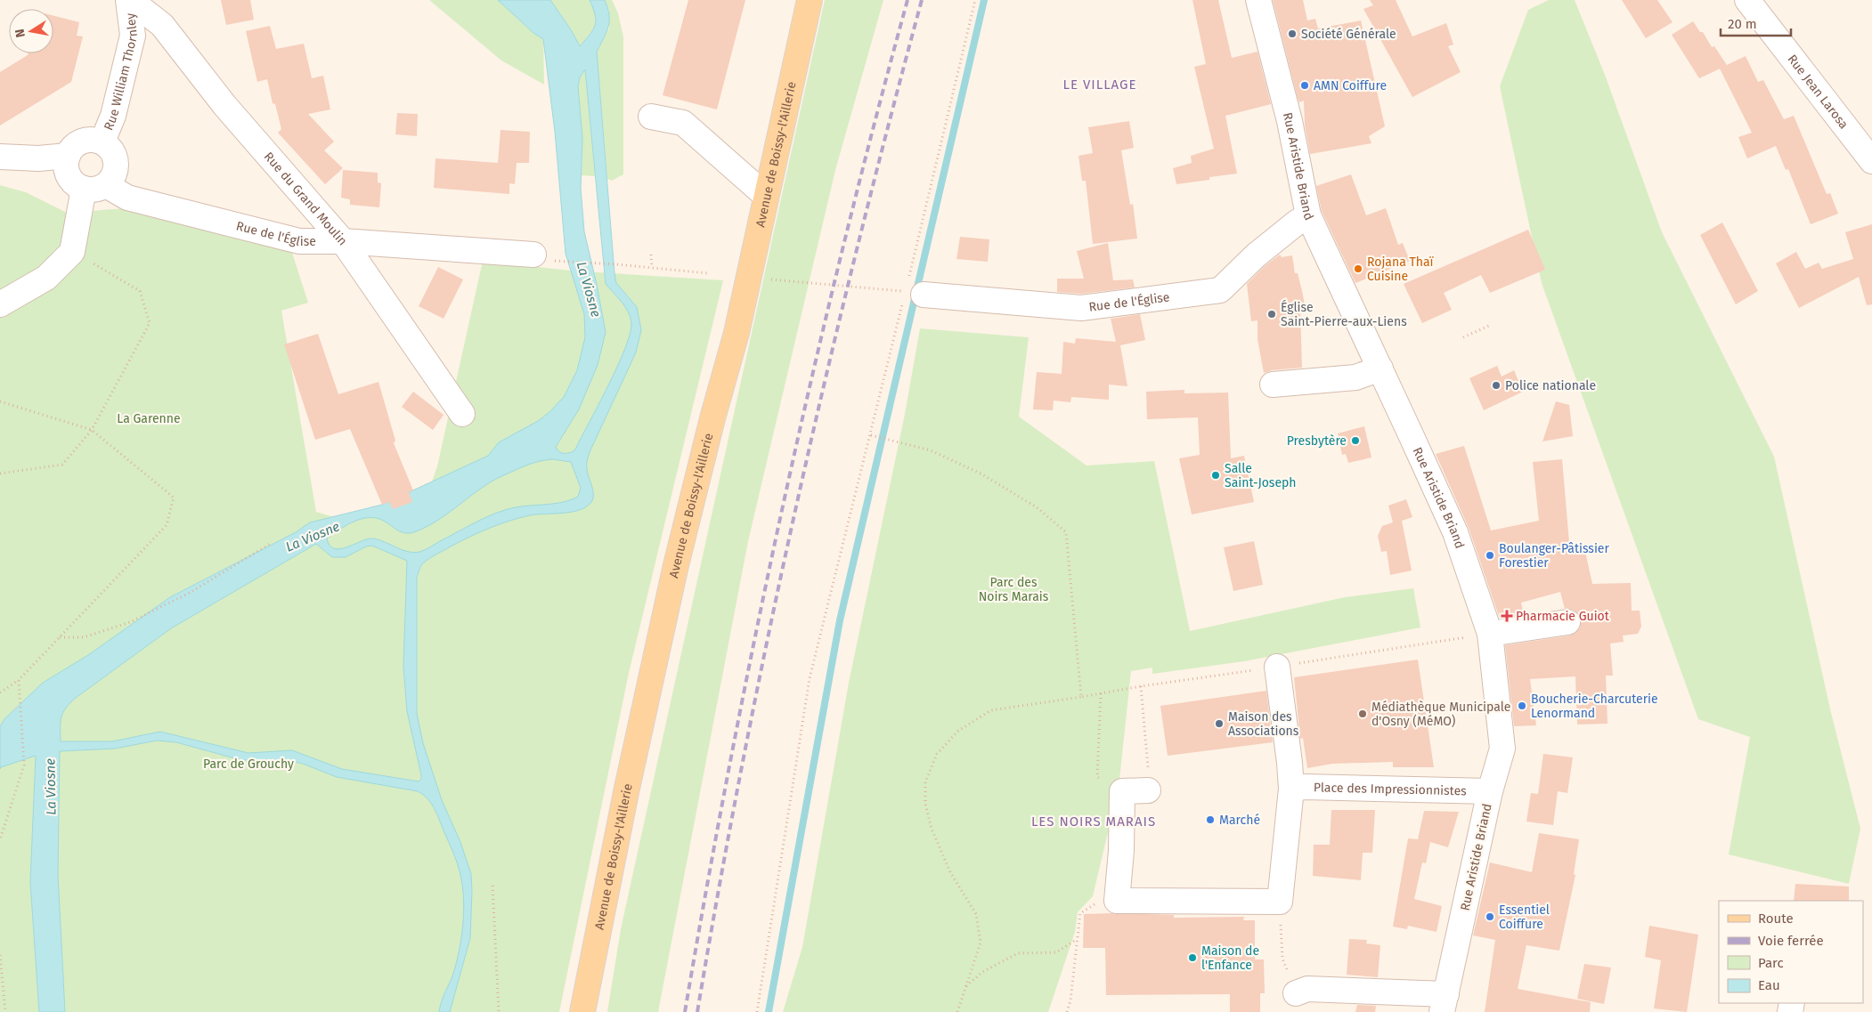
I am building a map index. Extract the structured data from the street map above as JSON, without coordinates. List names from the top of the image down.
{
  "streets": {
    "main road": ["Avenue de Boissy-l'Aillerie"],
    "street": [
      "Rue William Thornley",
      "Rue Jean Larosa",
      "Rue Aristide Briand",
      "Rue du Grand Moulin",
      "Rue de l'Église",
      "Place des Impressionnistes"
    ]
  },
  "crossings": [
    ["Rue William Thornley", "Rue du Grand Moulin"],
    ["Rue William Thornley", "Rue de l'Église"],
    ["Rue Aristide Briand", "Rue de l'Église"],
    ["Rue Aristide Briand", "Place des Impressionnistes"],
    ["Rue du Grand Moulin", "Rue de l'Église"]
  ],
  "districts": ["LE VILLAGE", "LES NOIRS MARAIS"],
  "water": ["La Viosne"],
  "parks": ["La Garenne", "Parc des Noirs Marais", "Parc de Grouchy"],
  "places": {
    "other": [
      "Société Générale",
      "AMN Coiffure",
      "Rojana Thaï Cuisine",
      "Église Saint-Pierre-aux-Liens",
      "Police nationale",
      "Presbytère",
      "Salle Saint-Joseph",
      "Boulanger-Pâtissier Forestier",
      "Boucherie-Charcuterie Lenormand",
      "Médiathèque Municipale d'Osny (MéMO)",
      "Maison des Associations",
      "Marché",
      "Essentiel Coiffure",
      "Maison de l'Enfance"
    ],
    "health": ["Pharmacie Guiot"]
  },
  "legend": [
    "Route",
    "Voie ferrée",
    "Parc",
    "Eau"
  ],
  "scale_bar": "20 m",
  "north": "left"
}
